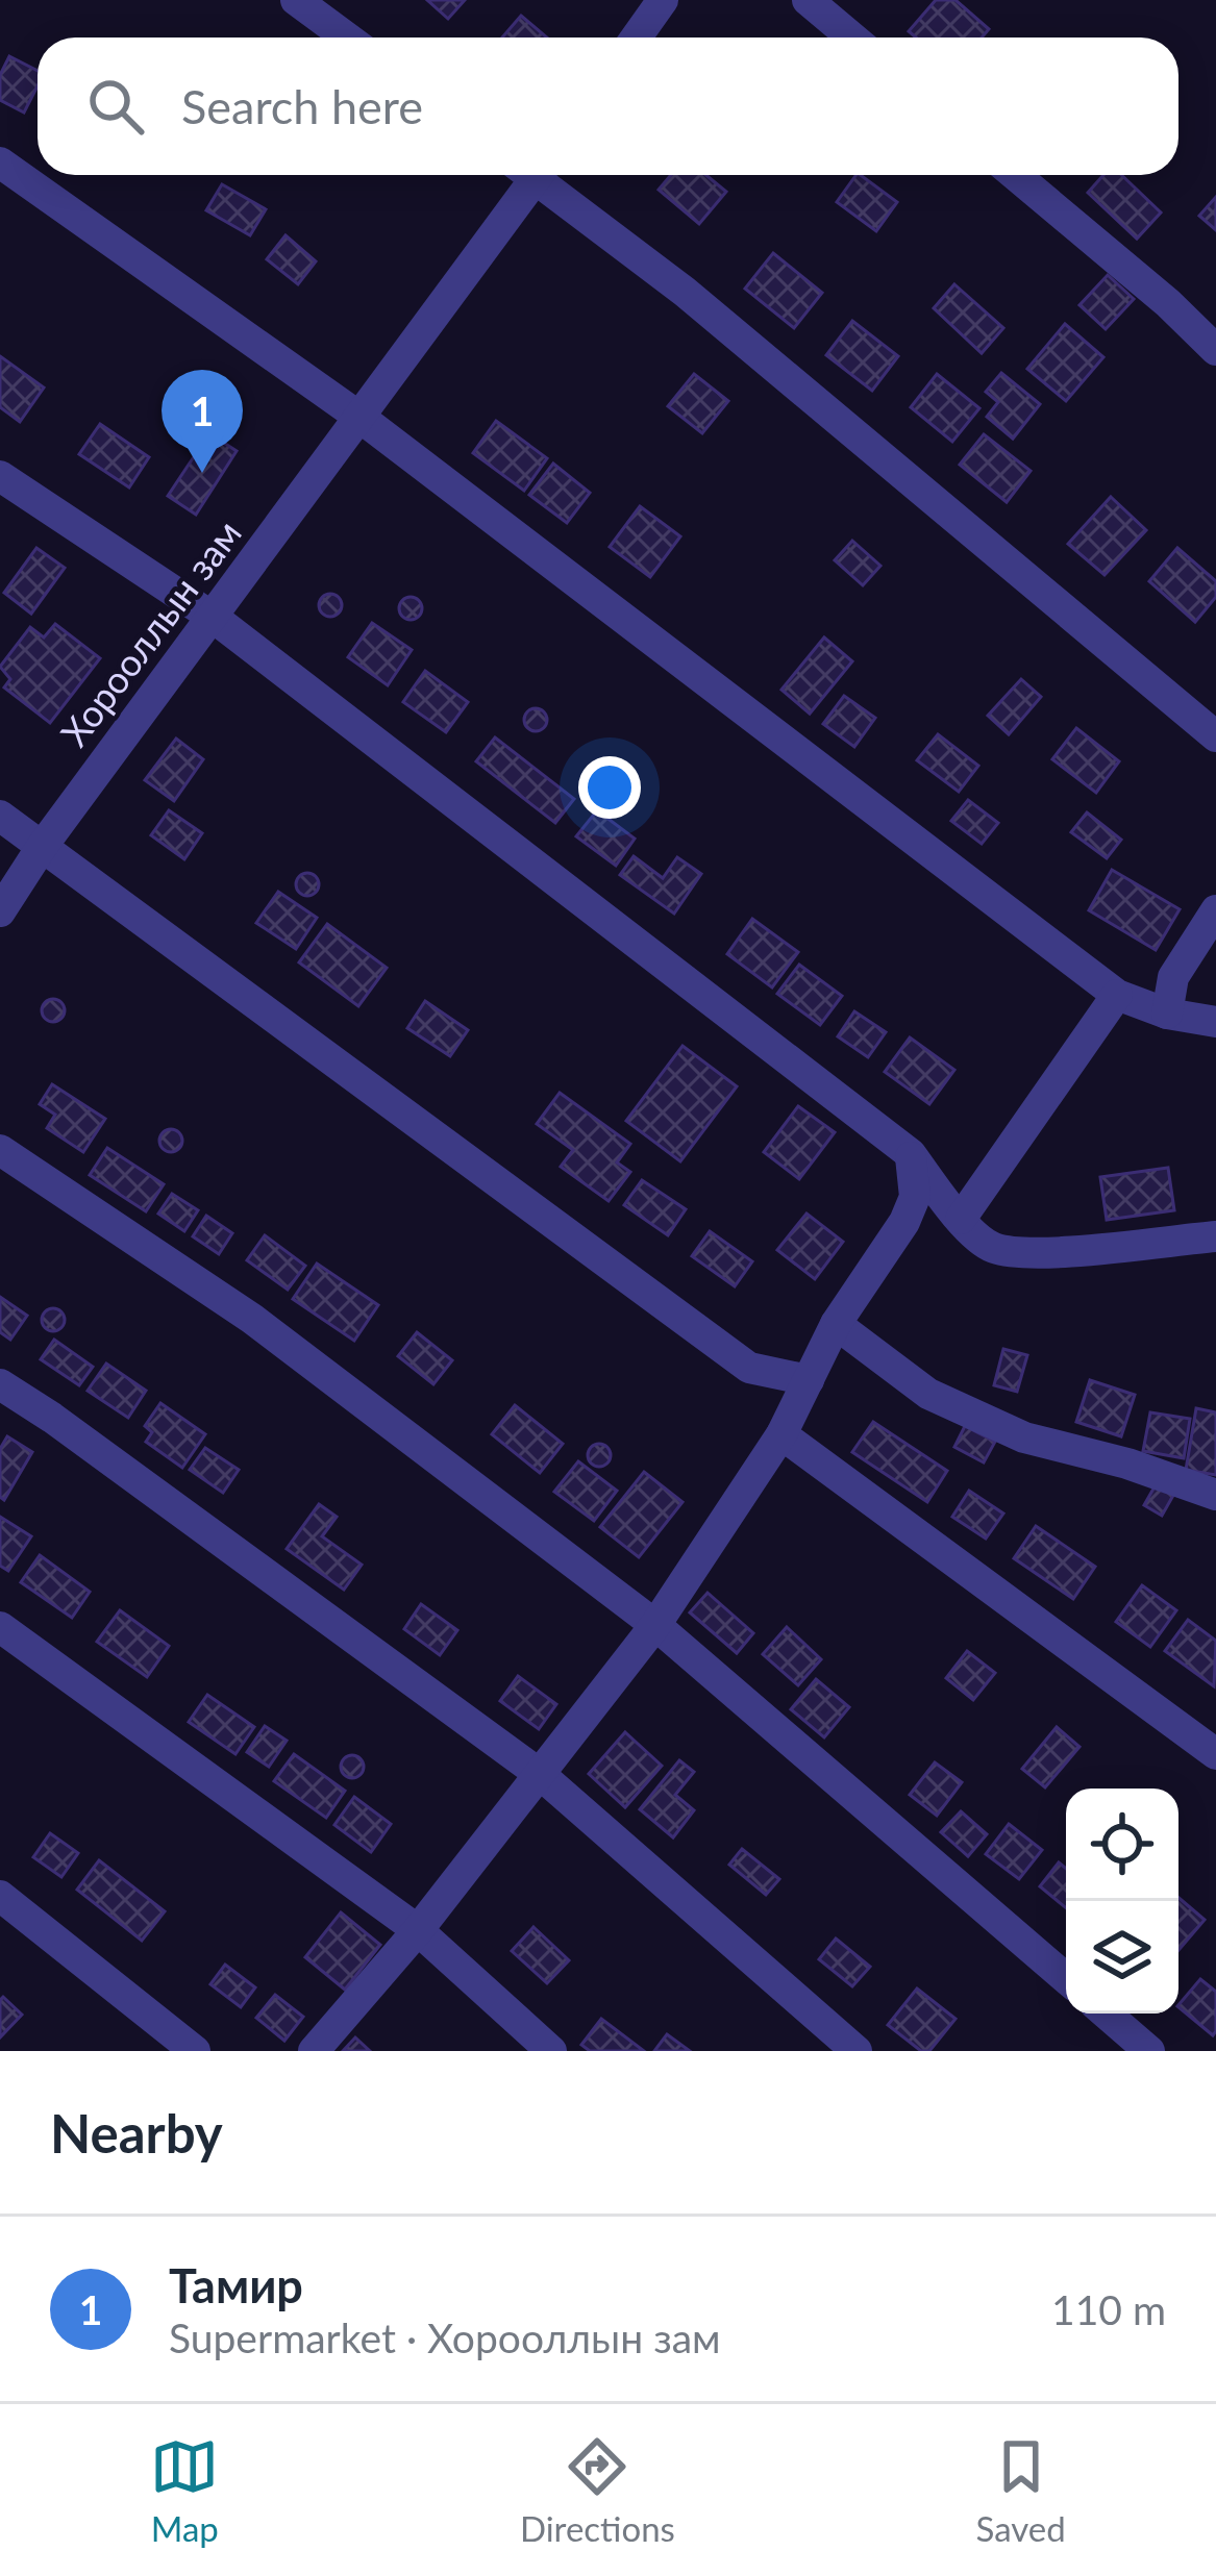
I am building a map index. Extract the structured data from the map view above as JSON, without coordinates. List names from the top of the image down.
{
  "streets": {
    "street": ["Хорооллын зам"]
  },
  "page": {
    "search": "Search here",
    "pins": "1",
    "heading": "Nearby",
    "list": [
      {
        "mark": "1",
        "name": "Тамир",
        "note": "Supermarket · Хорооллын зам",
        "value": "110 m"
      }
    ],
    "nav": ["Map", "Directions", "Saved"]
  }
}
